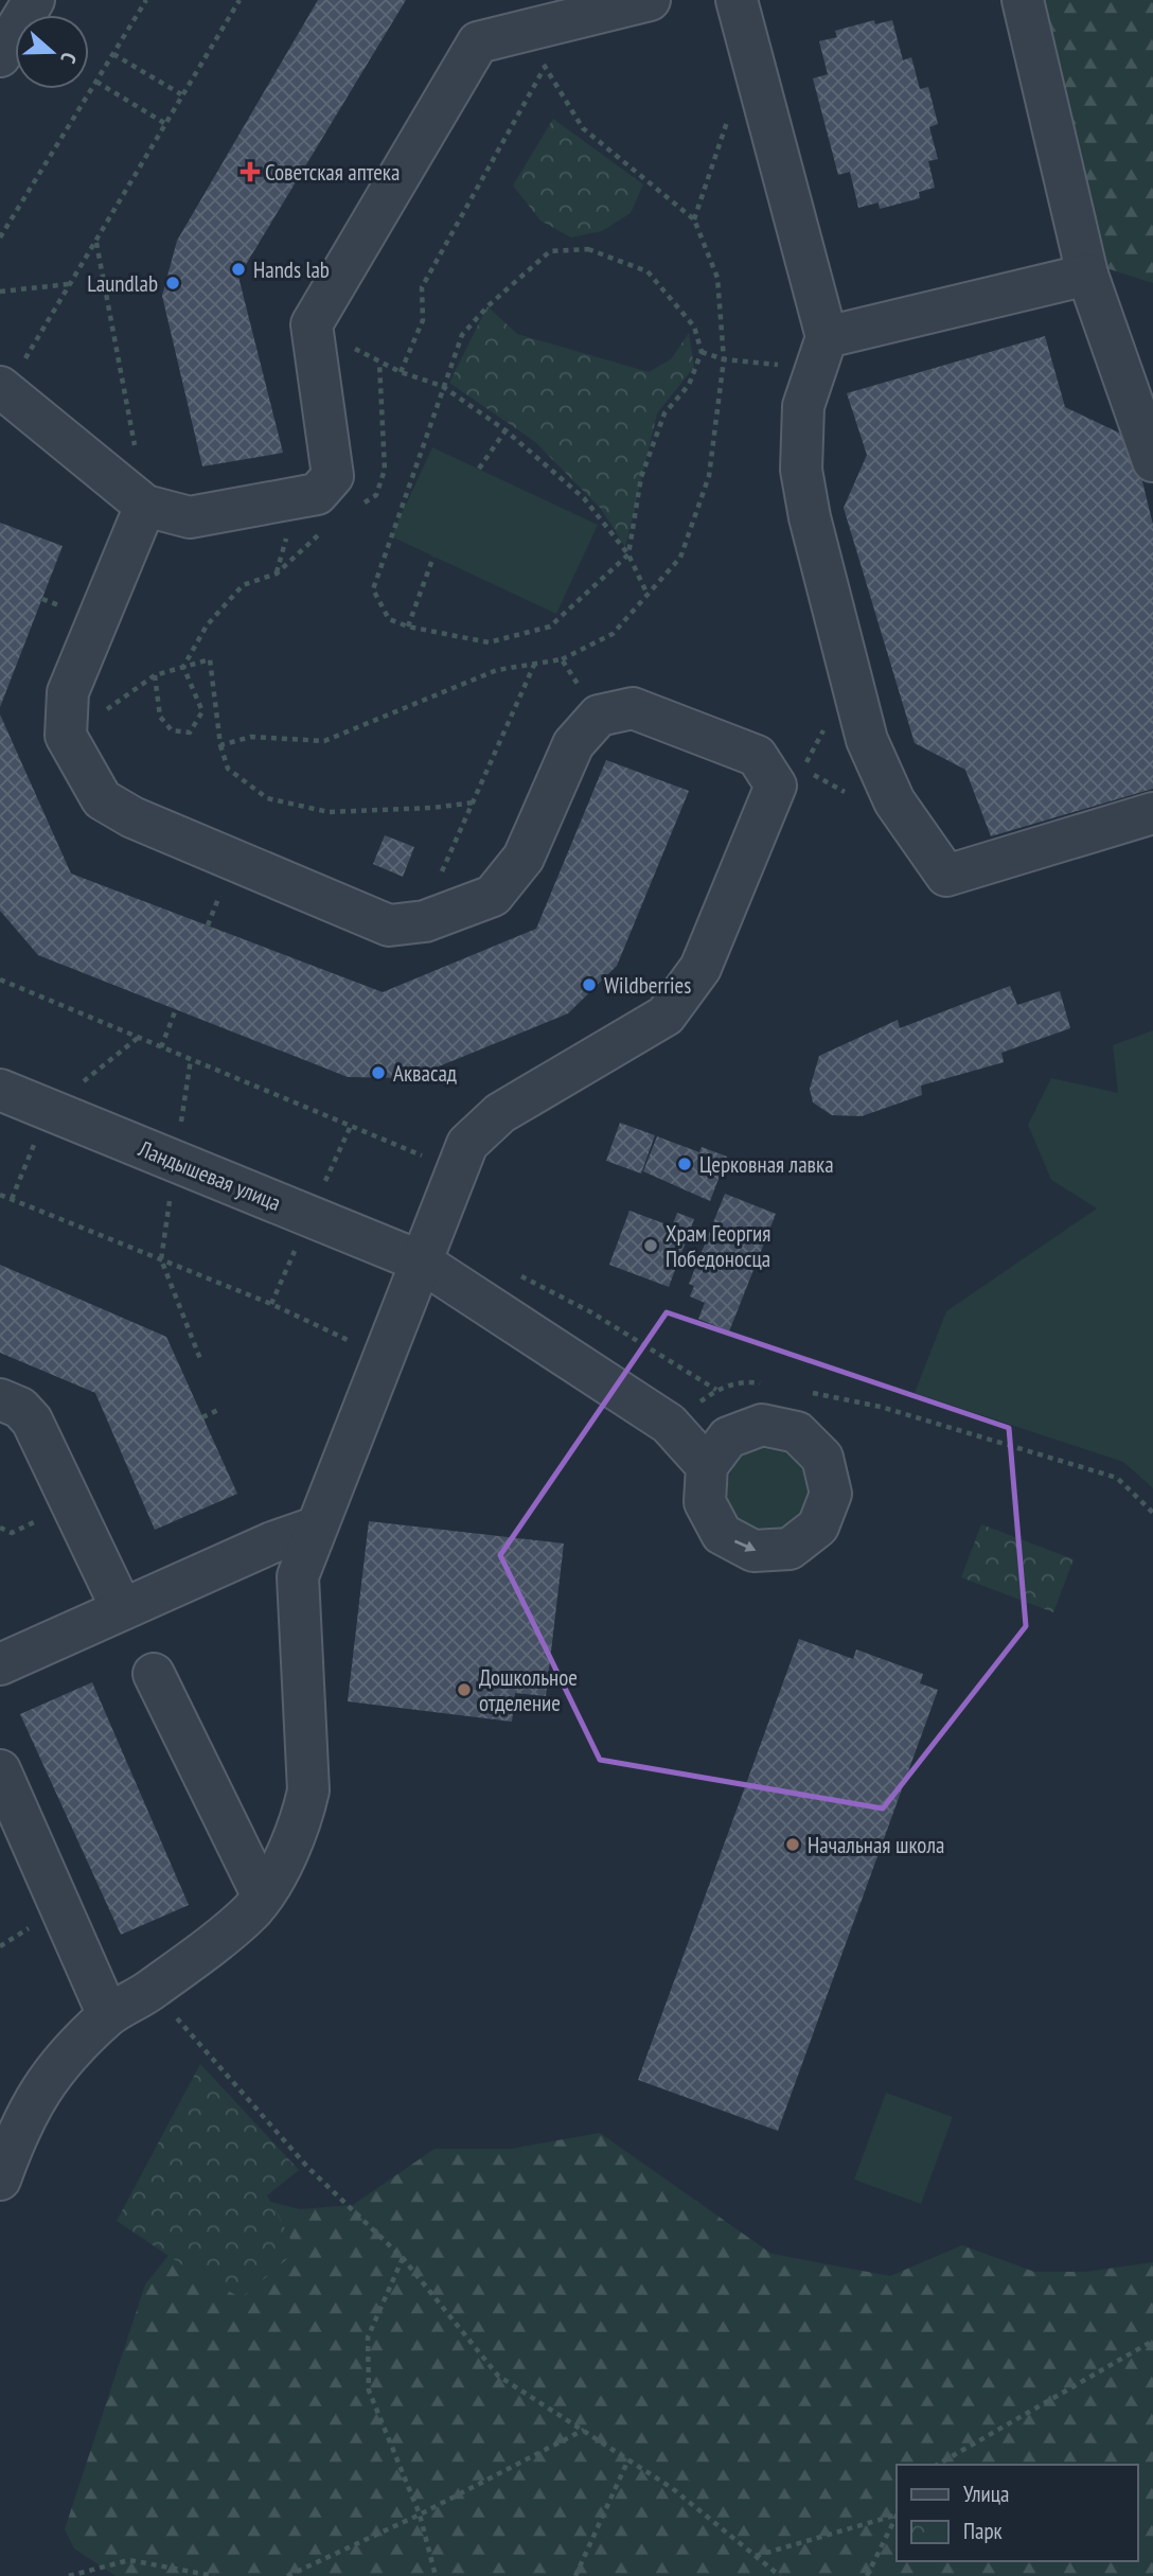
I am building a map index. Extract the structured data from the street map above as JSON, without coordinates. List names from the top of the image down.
{
  "streets": {
    "street": ["Ландышевая улица"]
  },
  "places": {
    "health": ["Советская аптека"],
    "other": [
      "Hands lab",
      "Laundlab",
      "Wildberries",
      "Аквасад",
      "Церковная лавка",
      "Храм Георгия Победоносца",
      "Дошкольное отделение",
      "Начальная школа"
    ]
  },
  "legend": ["Улица", "Парк"],
  "north": "right"
}
